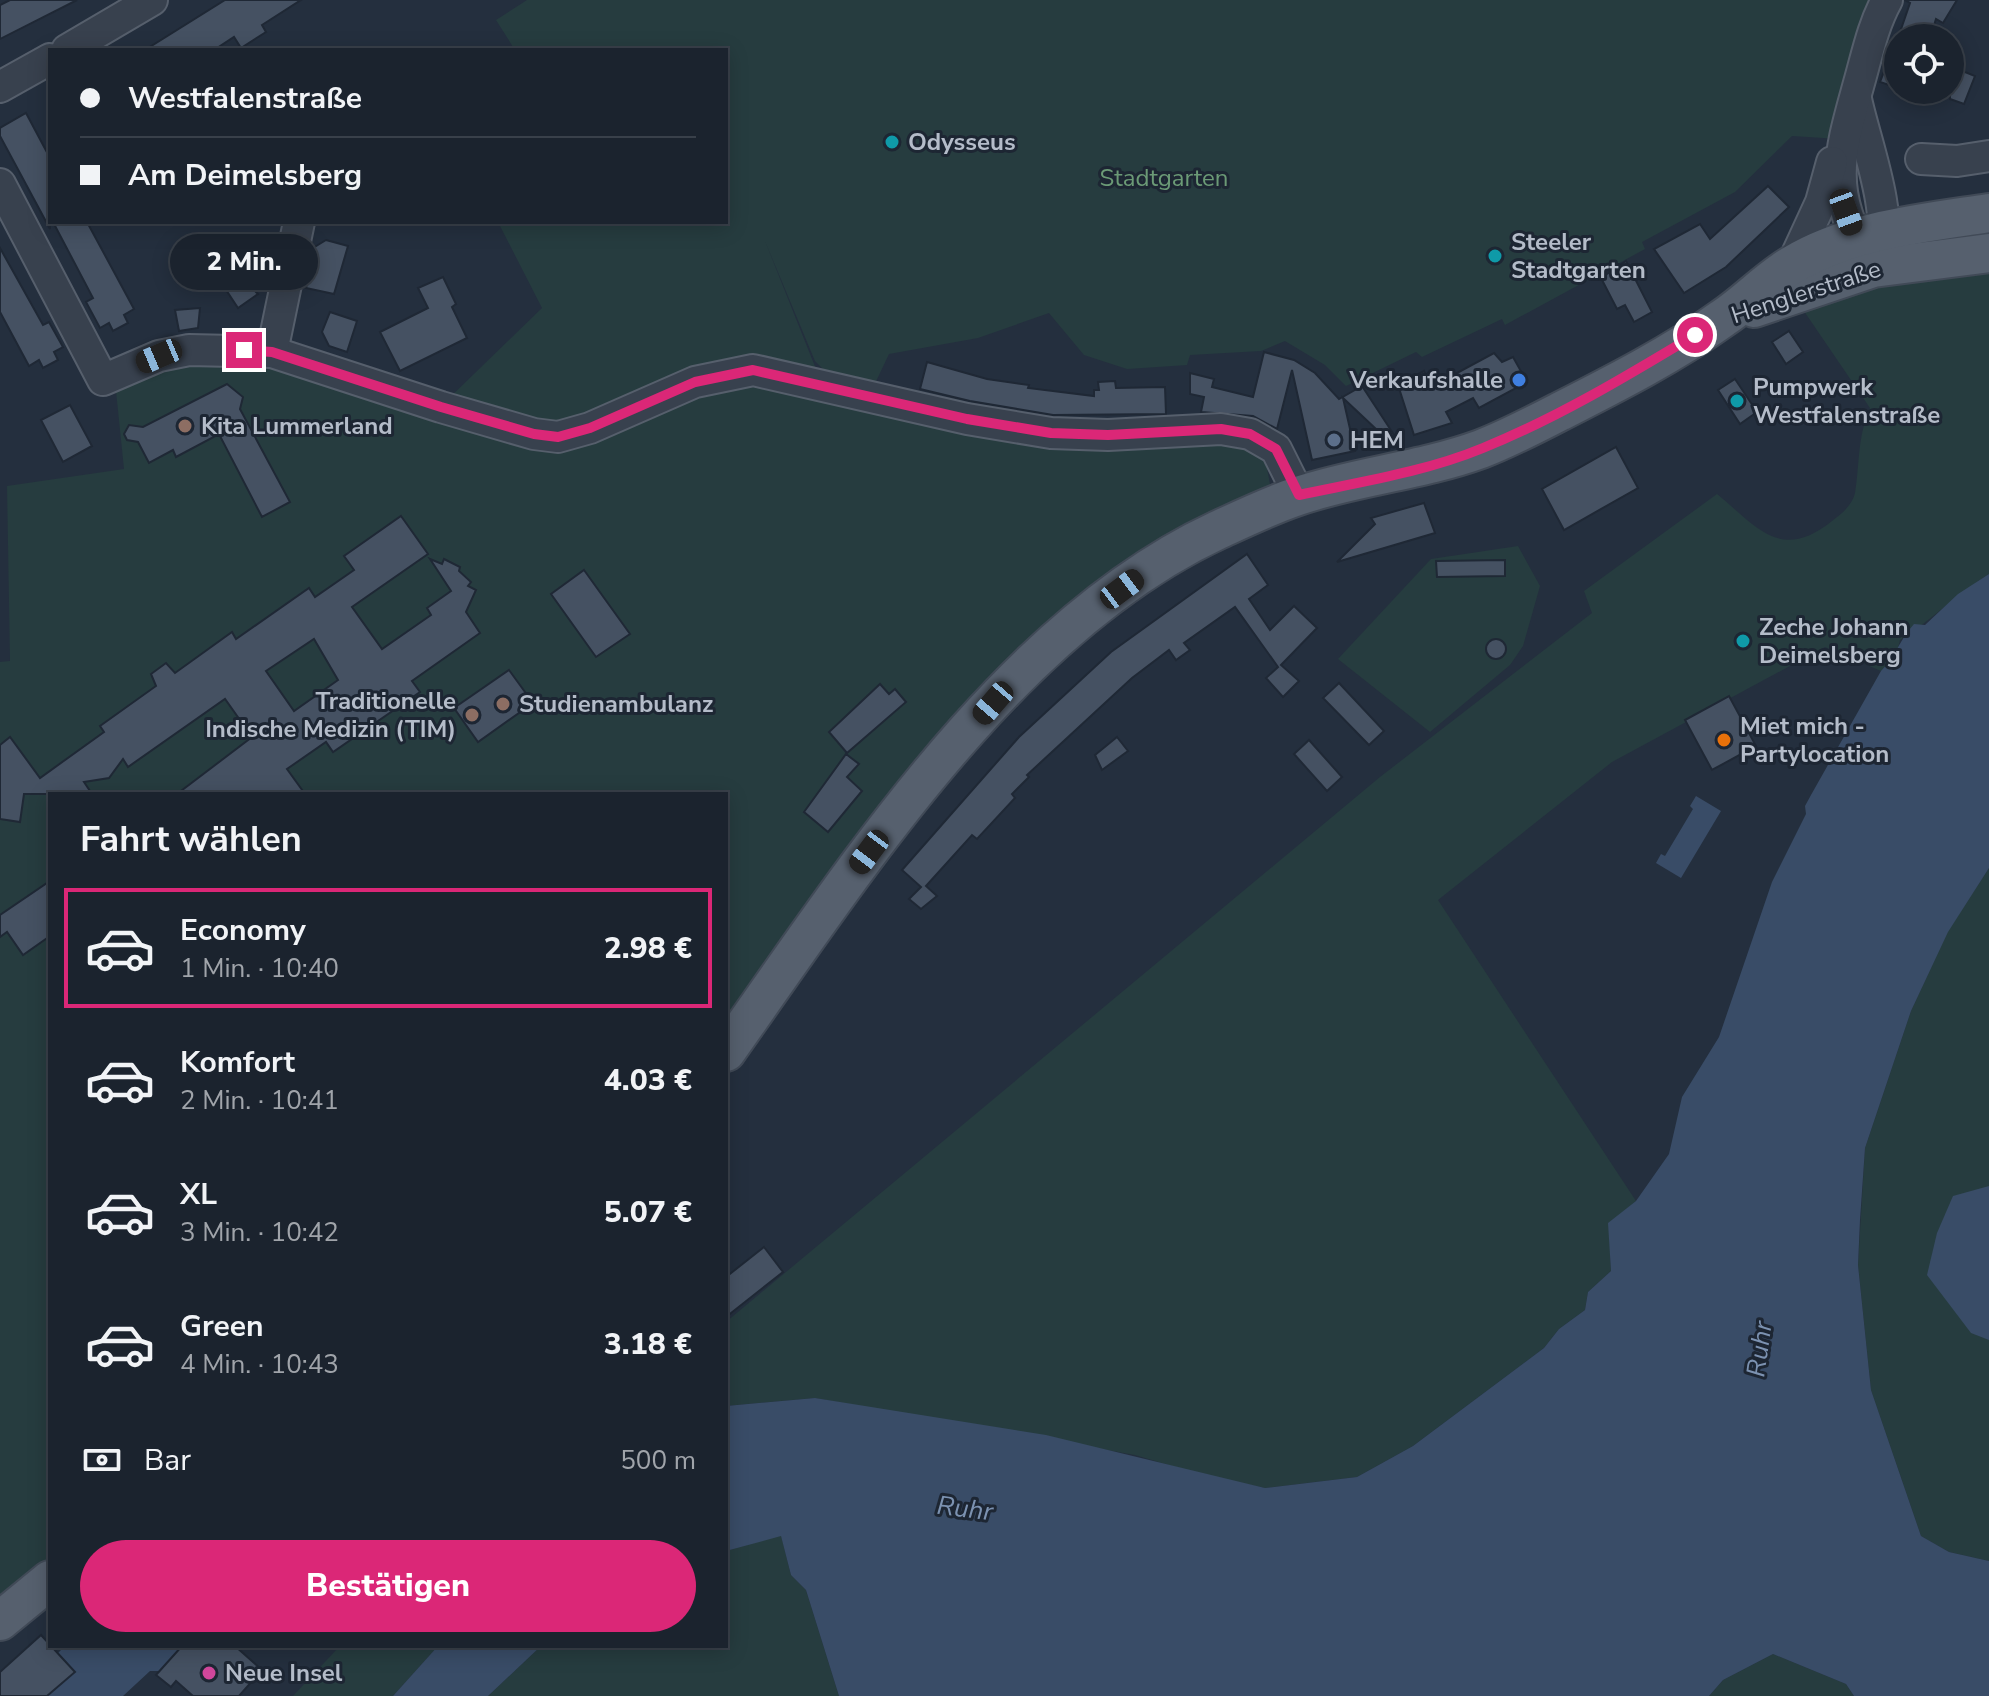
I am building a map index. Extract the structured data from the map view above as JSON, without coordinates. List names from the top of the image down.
{
  "streets": {
    "main road": ["Henglerstraße"]
  },
  "water": ["Ruhr"],
  "parks": ["Stadtgarten"],
  "places": [
    "Odysseus",
    "Steeler Stadtgarten",
    "Verkaufshalle",
    "Pumpwerk Westfalenstraße",
    "Kita Lummerland",
    "HEM",
    "Zeche Johann Deimelsberg",
    "Studienambulanz",
    "Traditionelle Indische Medizin (TIM)",
    "Miet mich - Partylocation",
    "Neue Insel"
  ],
  "page": {
    "banner": ["Westfalenstraße", "Am Deimelsberg"],
    "bubble": "2 Min.",
    "heading": "Fahrt wählen",
    "list": [
      {
        "name": "Economy",
        "note": "1 Min. · 10:40",
        "value": "2.98 €"
      },
      {
        "name": "Komfort",
        "note": "2 Min. · 10:41",
        "value": "4.03 €"
      },
      {
        "name": "XL",
        "note": "3 Min. · 10:42",
        "value": "5.07 €"
      },
      {
        "name": "Green",
        "note": "4 Min. · 10:43",
        "value": "3.18 €"
      }
    ],
    "pay": ["Bar", "500 m"],
    "buttons": "Bestätigen"
  }
}
